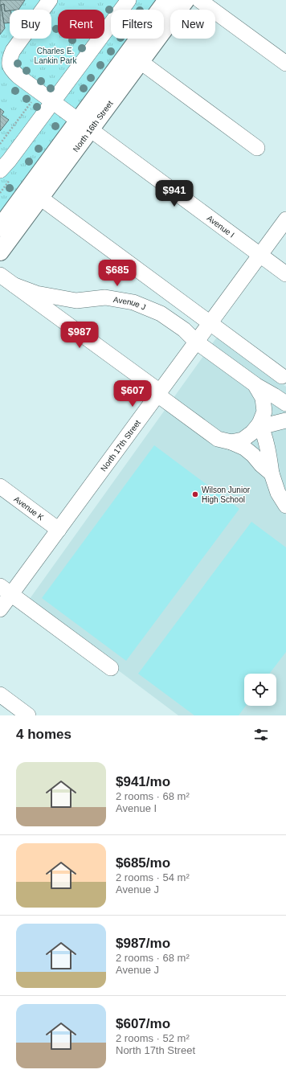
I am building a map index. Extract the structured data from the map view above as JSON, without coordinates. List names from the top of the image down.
{
  "streets": {
    "main road": ["North 16th Street"],
    "street": [
      "Avenue I",
      "Avenue J",
      "North 17th Street",
      "Avenue K"
    ]
  },
  "crossings": [
    ["North 16th Street", "Avenue I"],
    ["Avenue I", "North 17th Street"],
    ["Avenue J", "North 17th Street"],
    ["North 17th Street", "Avenue K"]
  ],
  "parks": ["Charles E. Lankin Park"],
  "places": ["Wilson Junior High School"],
  "page": {
    "chip": [
      "Buy",
      "Rent",
      "Filters",
      "New"
    ],
    "price": [
      "$941",
      "$685",
      "$987",
      "$607"
    ],
    "heading": "4 homes",
    "list": [
      {
        "name": "$941/mo",
        "note": "2 rooms · 68 m² · Avenue I"
      },
      {
        "name": "$685/mo",
        "note": "2 rooms · 54 m² · Avenue J"
      },
      {
        "name": "$987/mo",
        "note": "2 rooms · 68 m² · Avenue J"
      },
      {
        "name": "$607/mo",
        "note": "2 rooms · 52 m² · North 17th Street"
      }
    ]
  }
}
